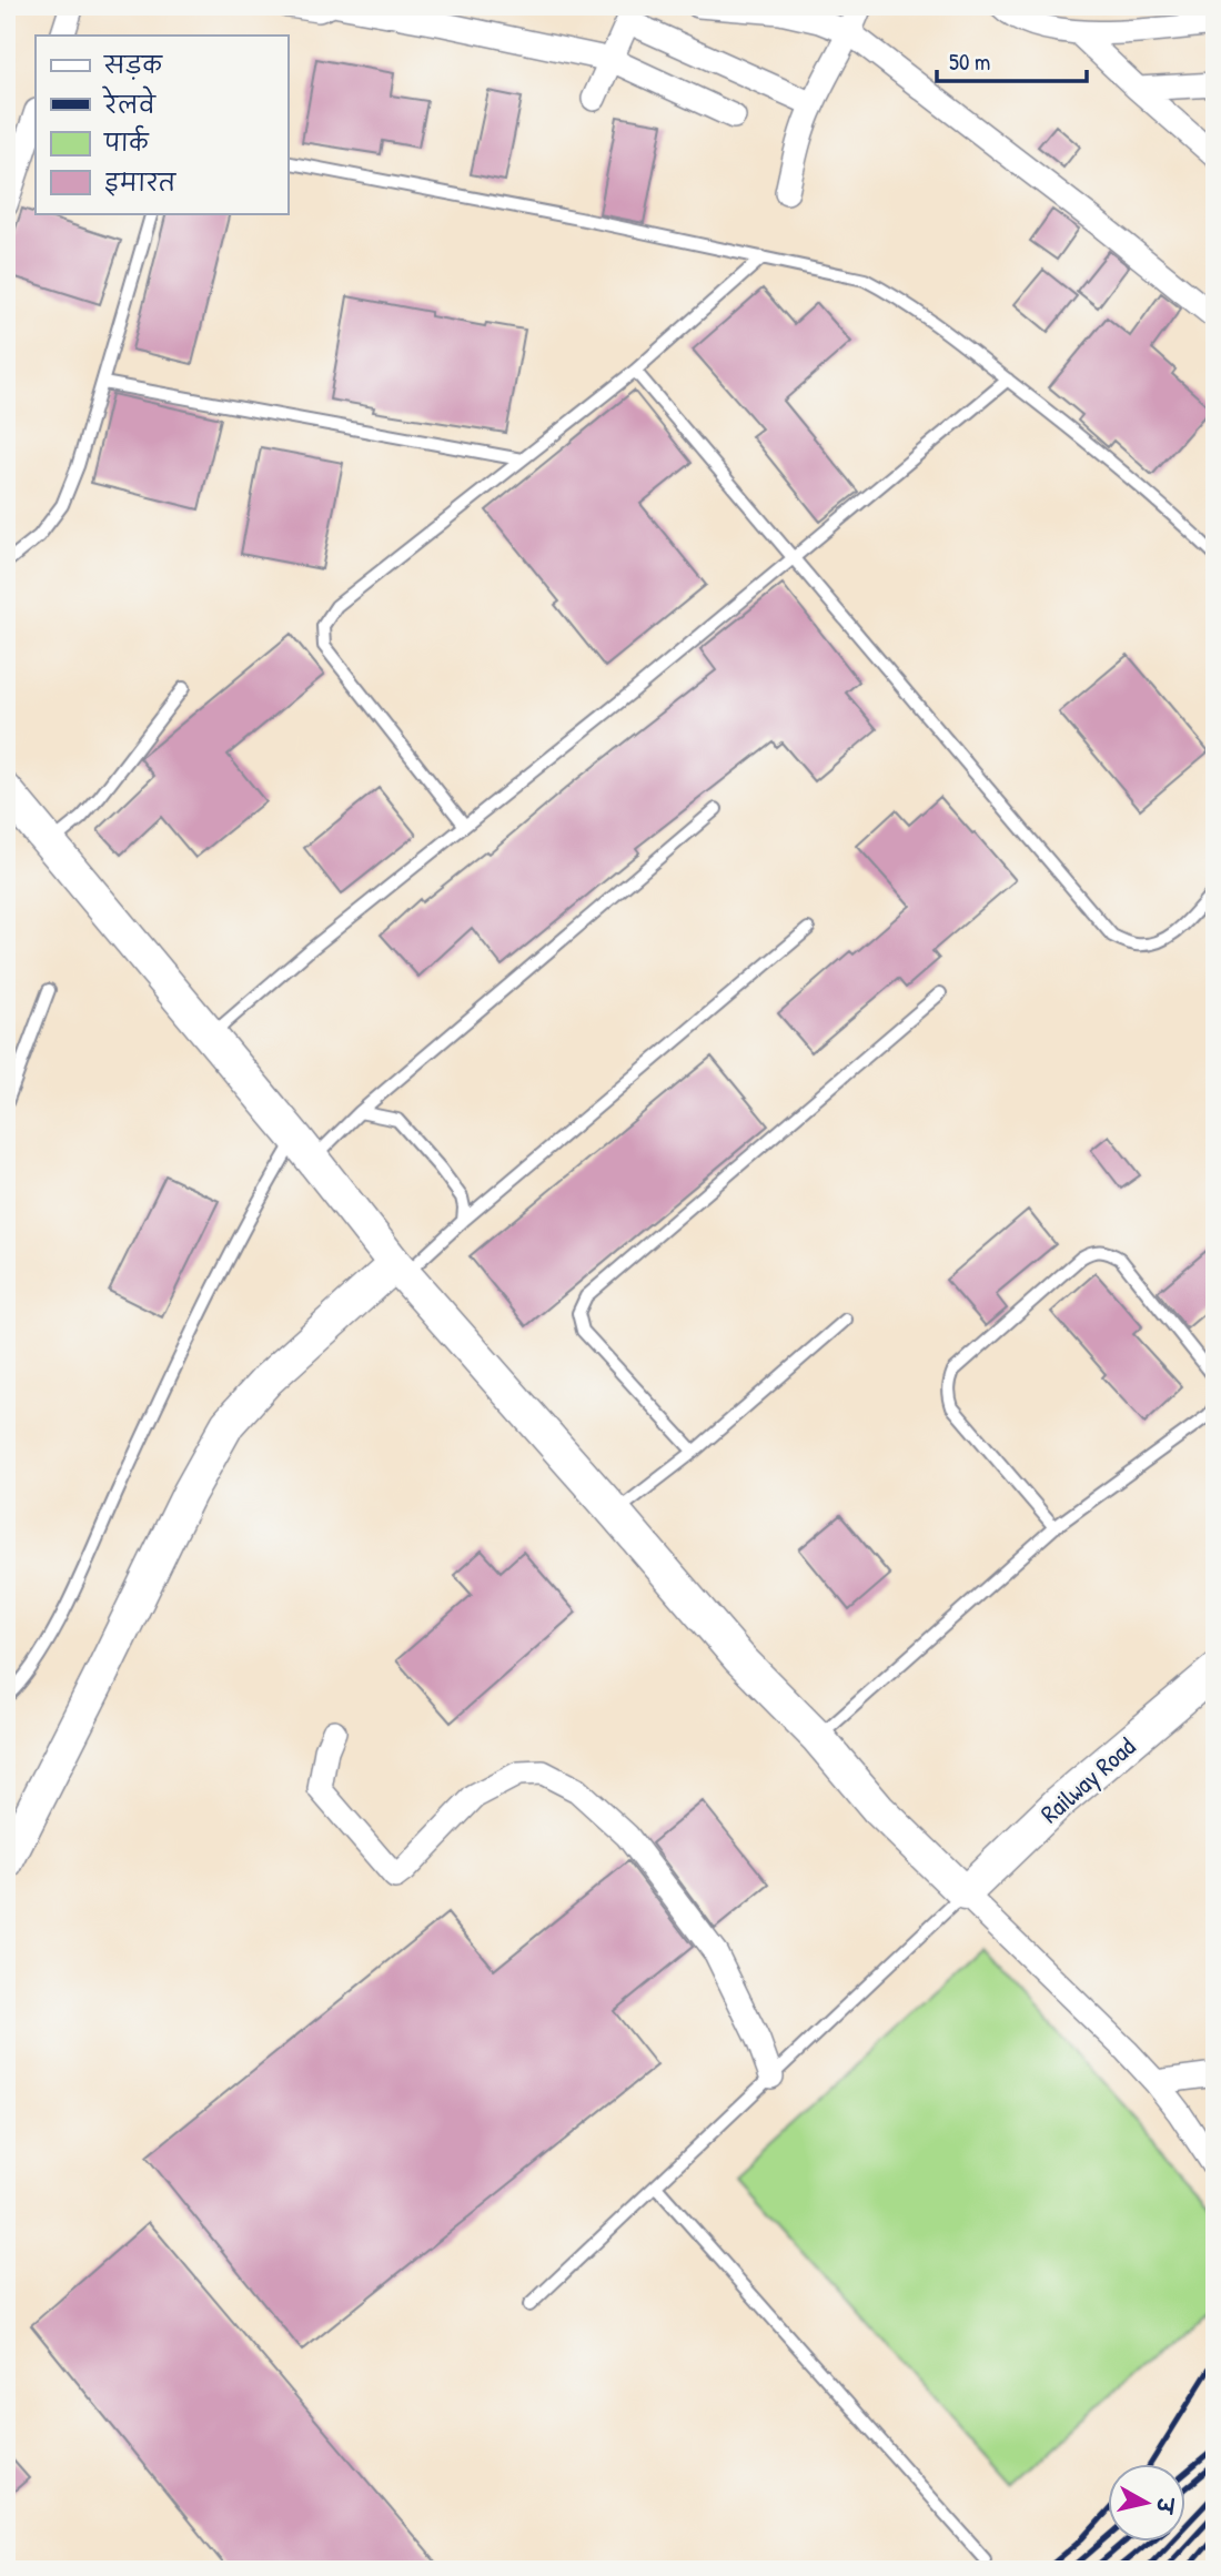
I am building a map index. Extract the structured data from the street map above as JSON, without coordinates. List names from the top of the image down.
{
  "streets": {
    "street": ["Railway Road"]
  },
  "legend": [
    "सड़क",
    "रेलवे",
    "पार्क",
    "इमारत"
  ],
  "scale_bar": "50 m",
  "north": "right"
}
